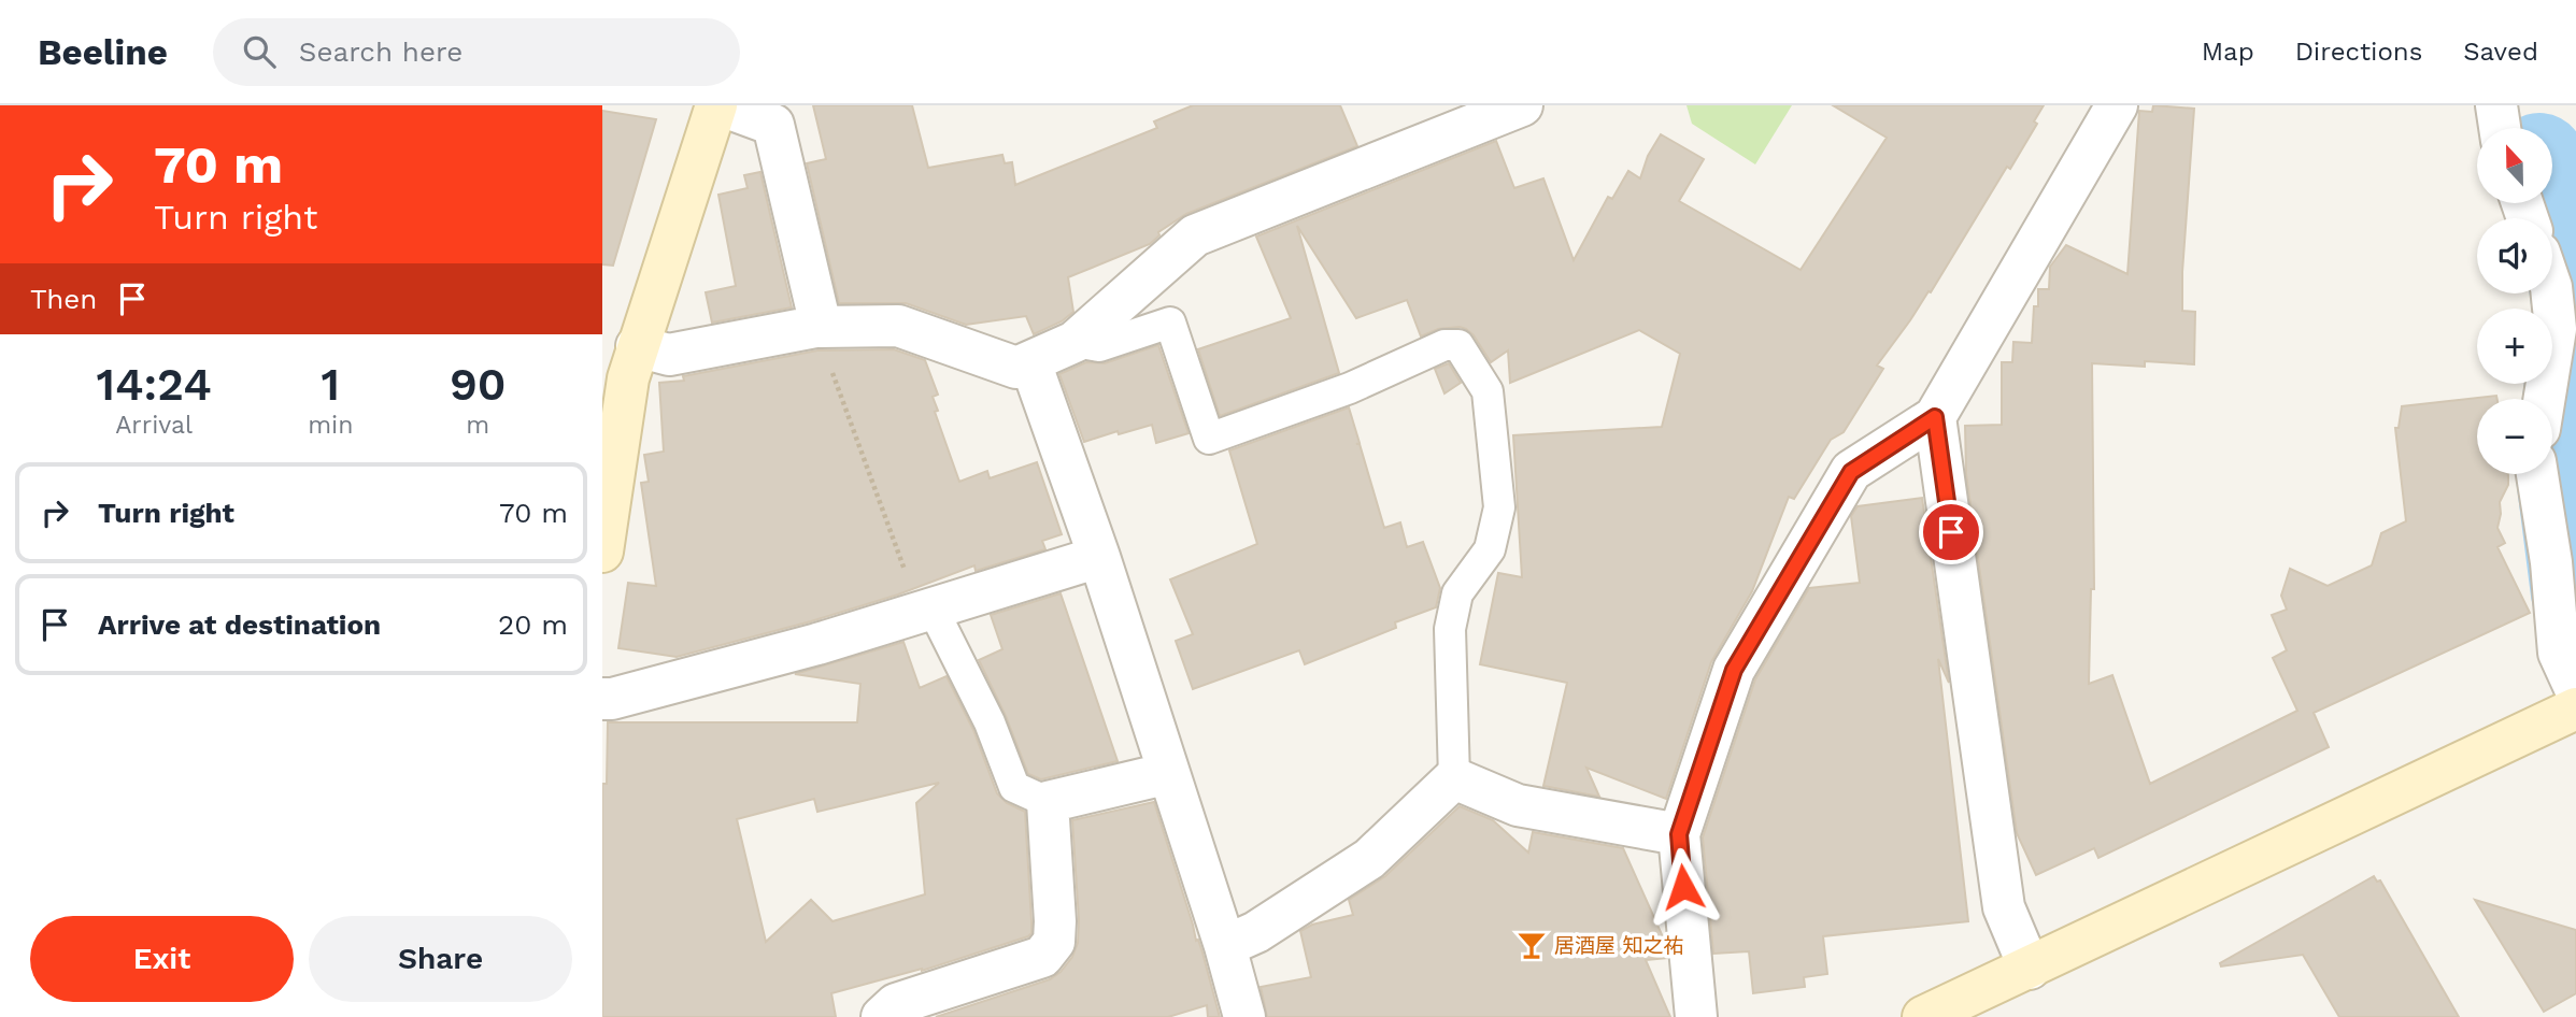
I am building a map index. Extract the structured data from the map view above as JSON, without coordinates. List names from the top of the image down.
{
  "places": {
    "bar": ["居酒屋 知之祐"]
  },
  "north": "top",
  "page": {
    "header": "Beeline",
    "search": "Search here",
    "nav": ["Map", "Directions", "Saved"],
    "turn": ["70 m", "Turn right"],
    "map_buttons": ["+", "−"],
    "then": "Then",
    "eta": [
      "14:24",
      "Arrival",
      "1",
      "min",
      "90",
      "m"
    ],
    "list": [
      {
        "name": "Turn right",
        "value": "70 m"
      },
      {
        "name": "Arrive at destination",
        "value": "20 m"
      }
    ],
    "buttons": ["Exit", "Share"]
  }
}
